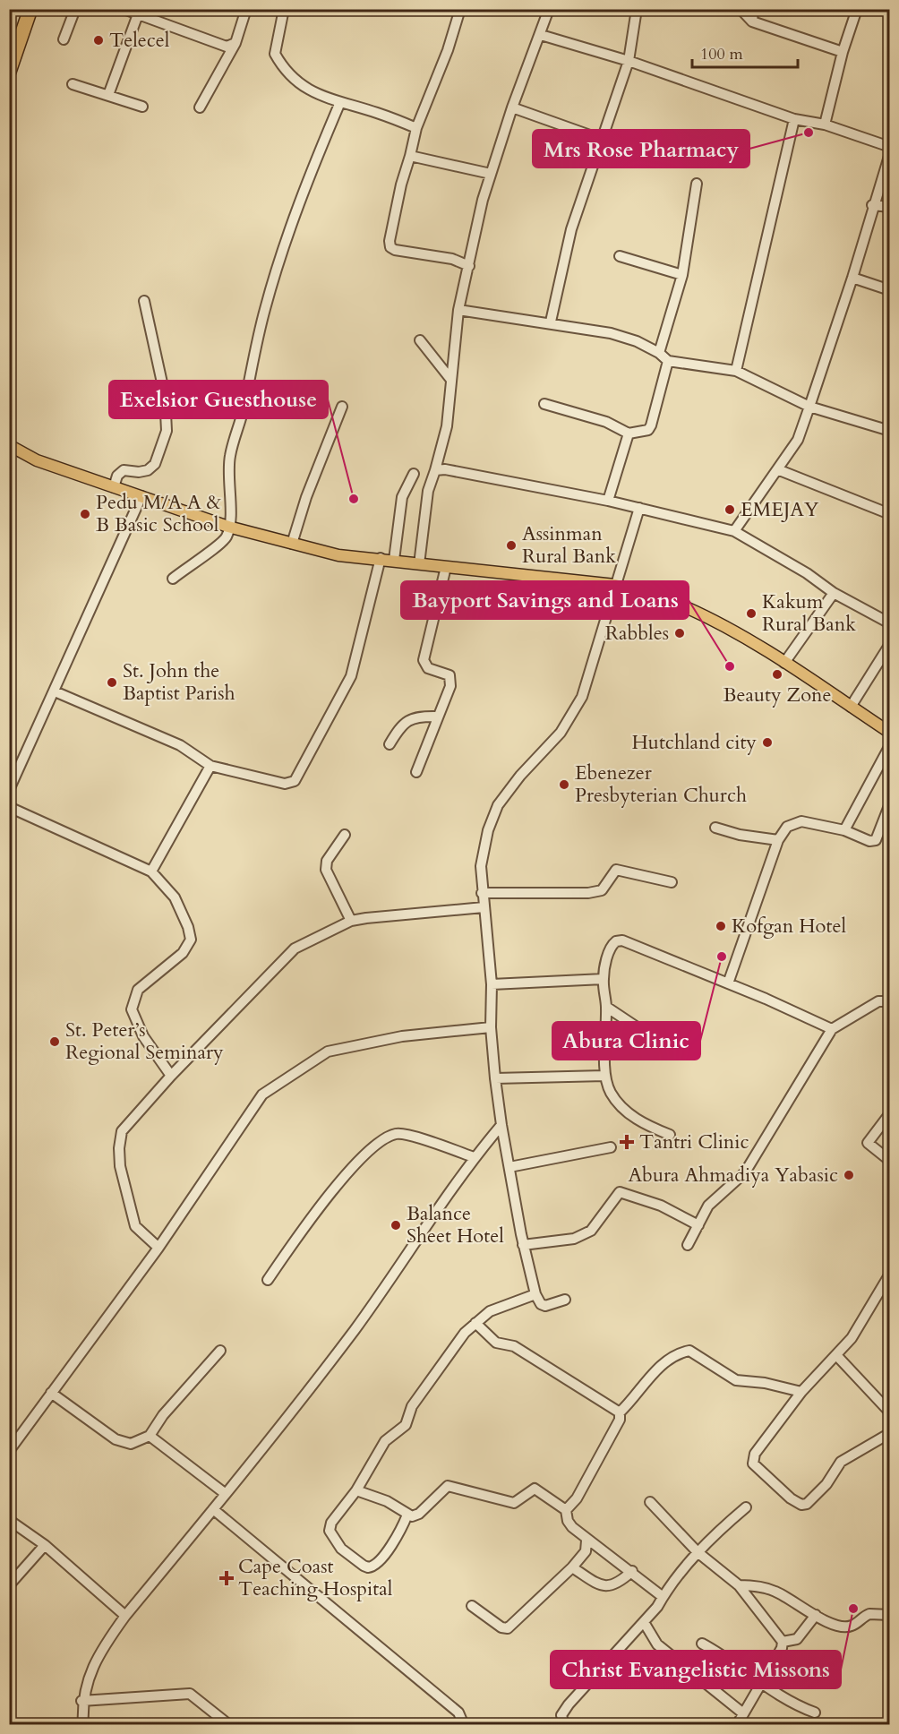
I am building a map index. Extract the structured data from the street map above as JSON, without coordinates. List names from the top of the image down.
{
  "places": {
    "other": [
      "Telecel",
      "Mrs Rose Pharmacy",
      "Exelsior Guesthouse",
      "EMEJAY",
      "Pedu M/A A & B Basic School",
      "Assinman Rural Bank",
      "Kakum Rural Bank",
      "Rabbles",
      "Bayport Savings and Loans",
      "Beauty Zone",
      "St. John the Baptist Parish",
      "Hutchland city",
      "Ebenezer Presbyterian Church",
      "Kofgan Hotel",
      "Abura Clinic",
      "St. Peter’s Regional Seminary",
      "Abura Ahmadiya Yabasic",
      "Balance Sheet Hotel",
      "Christ Evangelistic Missons"
    ],
    "health": ["Tantri Clinic", "Cape Coast Teaching Hospital"]
  },
  "scale_bar": "100 m"
}
